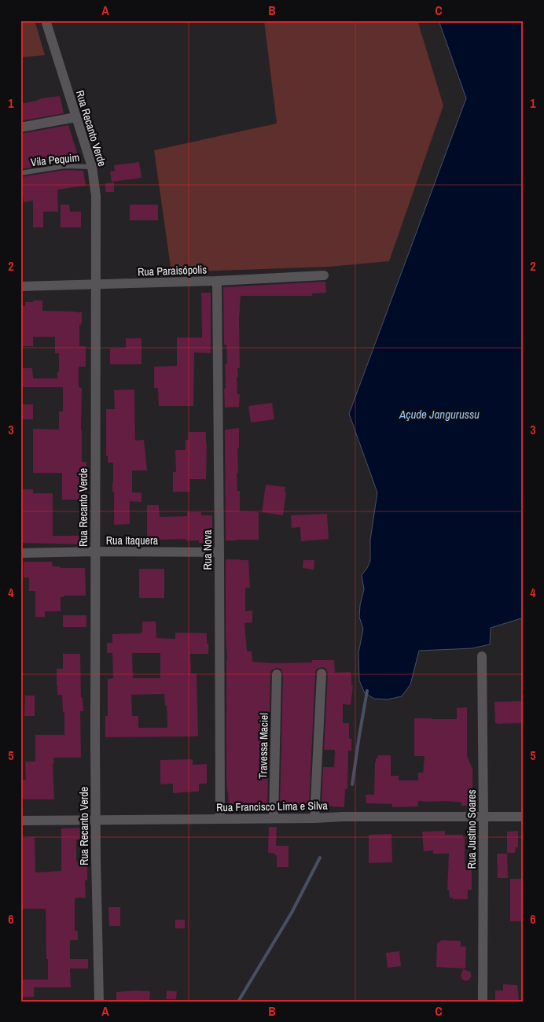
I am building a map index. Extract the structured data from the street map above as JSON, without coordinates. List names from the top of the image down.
{
  "streets": {
    "street": [
      "Rua Recanto Verde",
      "Rua Paraisópolis",
      "Rua Itaquera",
      "Rua Nova",
      "Travessa Maciel",
      "Rua Francisco Lima e Silva",
      "Rua Justino Soares"
    ],
    "lane": ["Vila Pequim"]
  },
  "crossings": [
    ["Rua Recanto Verde", "Vila Pequim"],
    ["Rua Recanto Verde", "Rua Paraisópolis"],
    ["Rua Recanto Verde", "Rua Itaquera"],
    ["Rua Recanto Verde", "Rua Francisco Lima e Silva"],
    ["Rua Paraisópolis", "Rua Nova"],
    ["Rua Itaquera", "Rua Nova"],
    ["Rua Nova", "Rua Francisco Lima e Silva"],
    ["Travessa Maciel", "Rua Francisco Lima e Silva"],
    ["Rua Francisco Lima e Silva", "Rua Justino Soares"]
  ],
  "water": ["Açude Jangurussu"],
  "grid": {
    "columns": ["A", "B", "C"],
    "rows": [
      "1",
      "2",
      "3",
      "4",
      "5",
      "6"
    ]
  }
}
